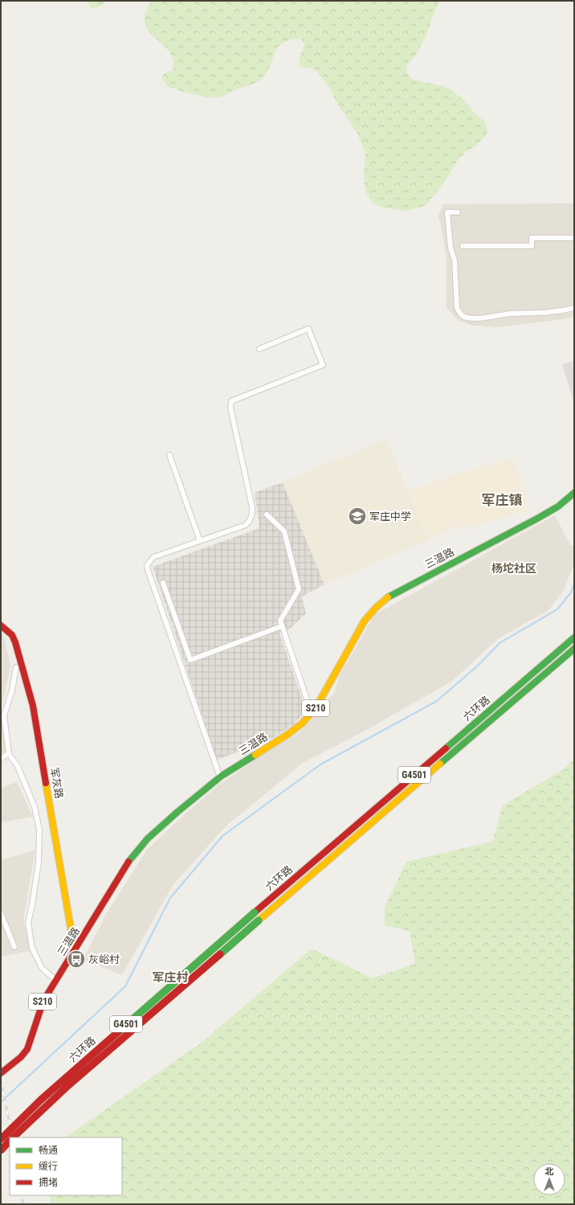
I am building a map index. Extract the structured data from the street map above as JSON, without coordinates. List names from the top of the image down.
{
  "streets": {
    "main road": [
      "三温路",
      "S210",
      "六环路",
      "G4501",
      "军灰路"
    ]
  },
  "crossings": [
    ["三温路", "军灰路"]
  ],
  "districts": ["军庄镇", "杨坨社区", "军庄村"],
  "places": {
    "school or university": ["军庄中学"],
    "bus stop": ["灰峪村"]
  },
  "legend": ["畅通", "缓行", "拥堵"],
  "north": "top"
}
